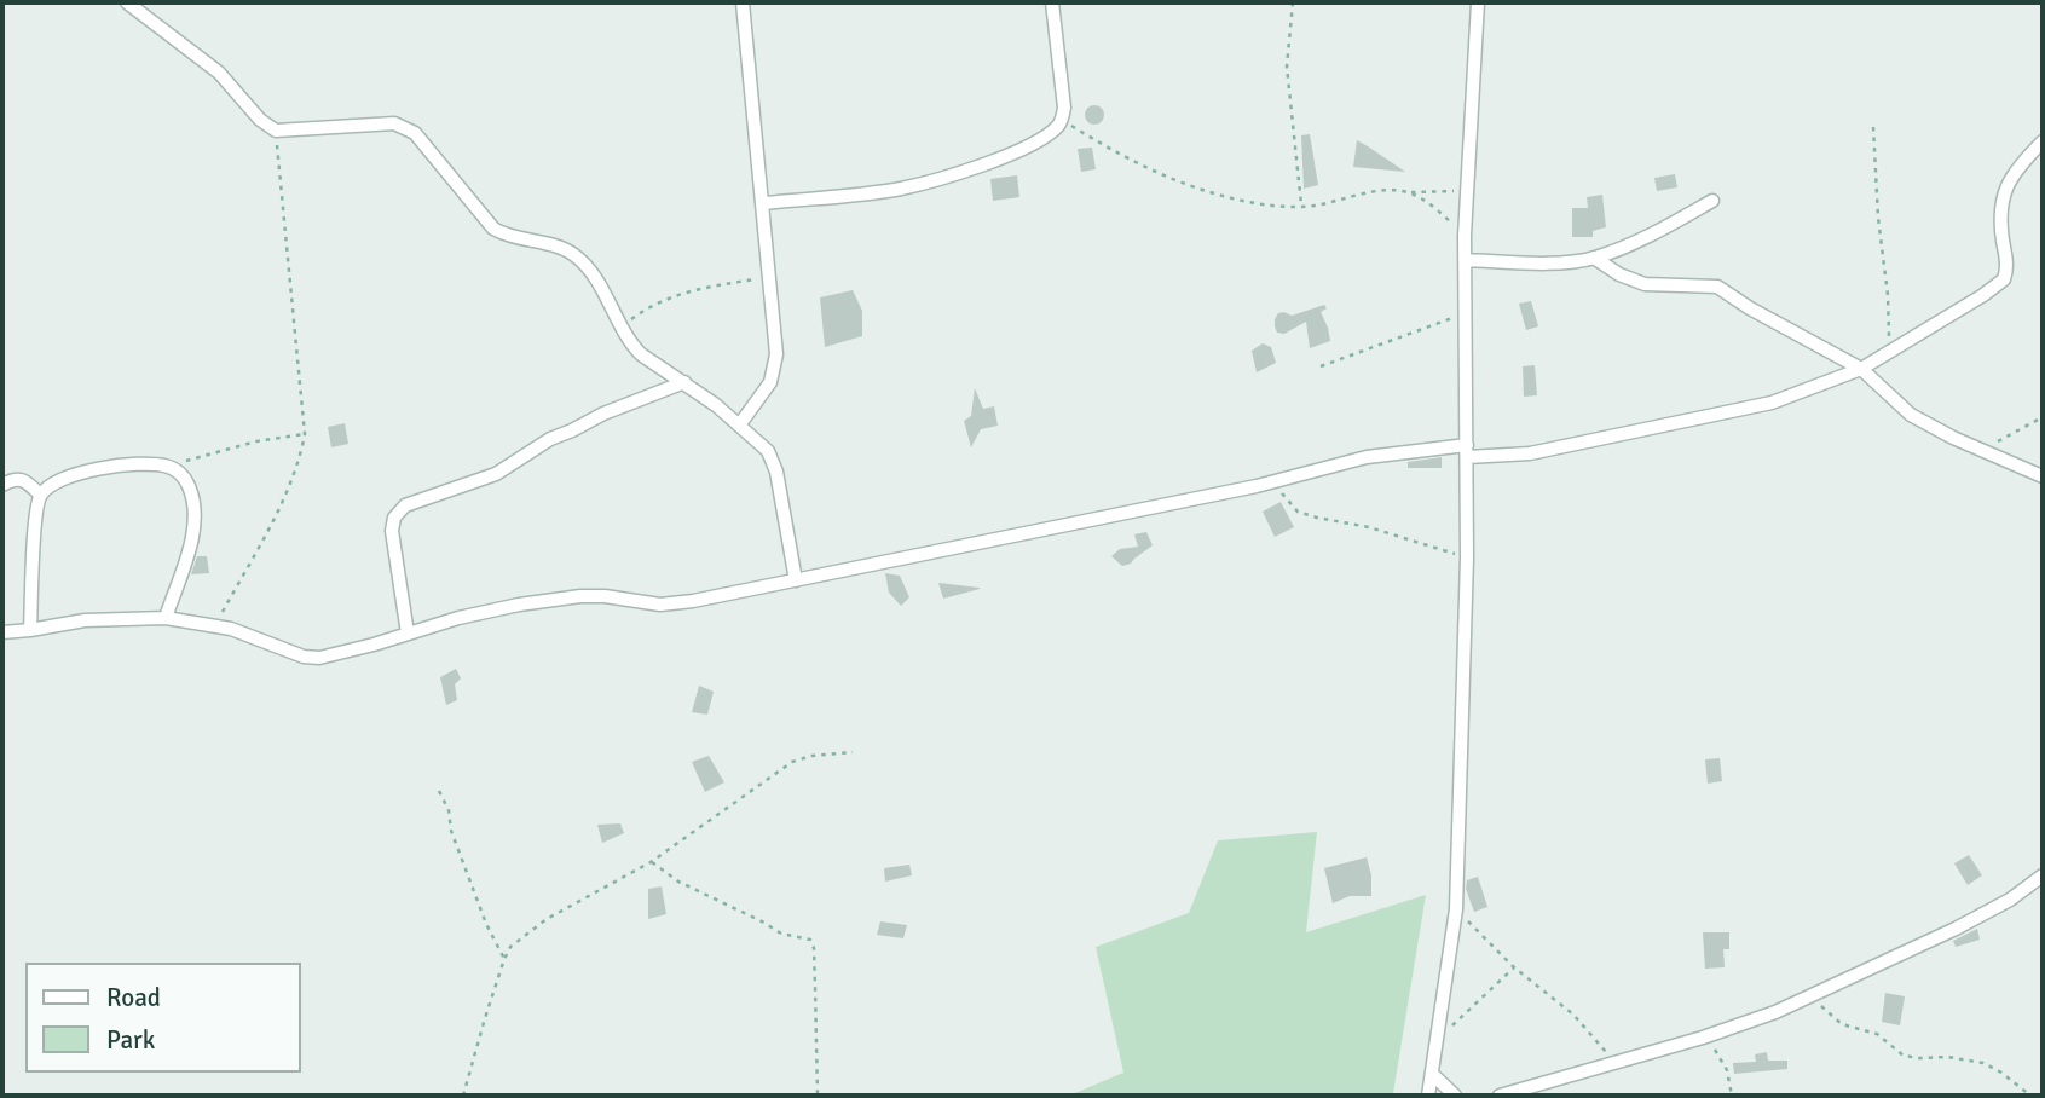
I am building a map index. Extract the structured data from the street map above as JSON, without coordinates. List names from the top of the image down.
{
  "legend": ["Road", "Park"]
}
